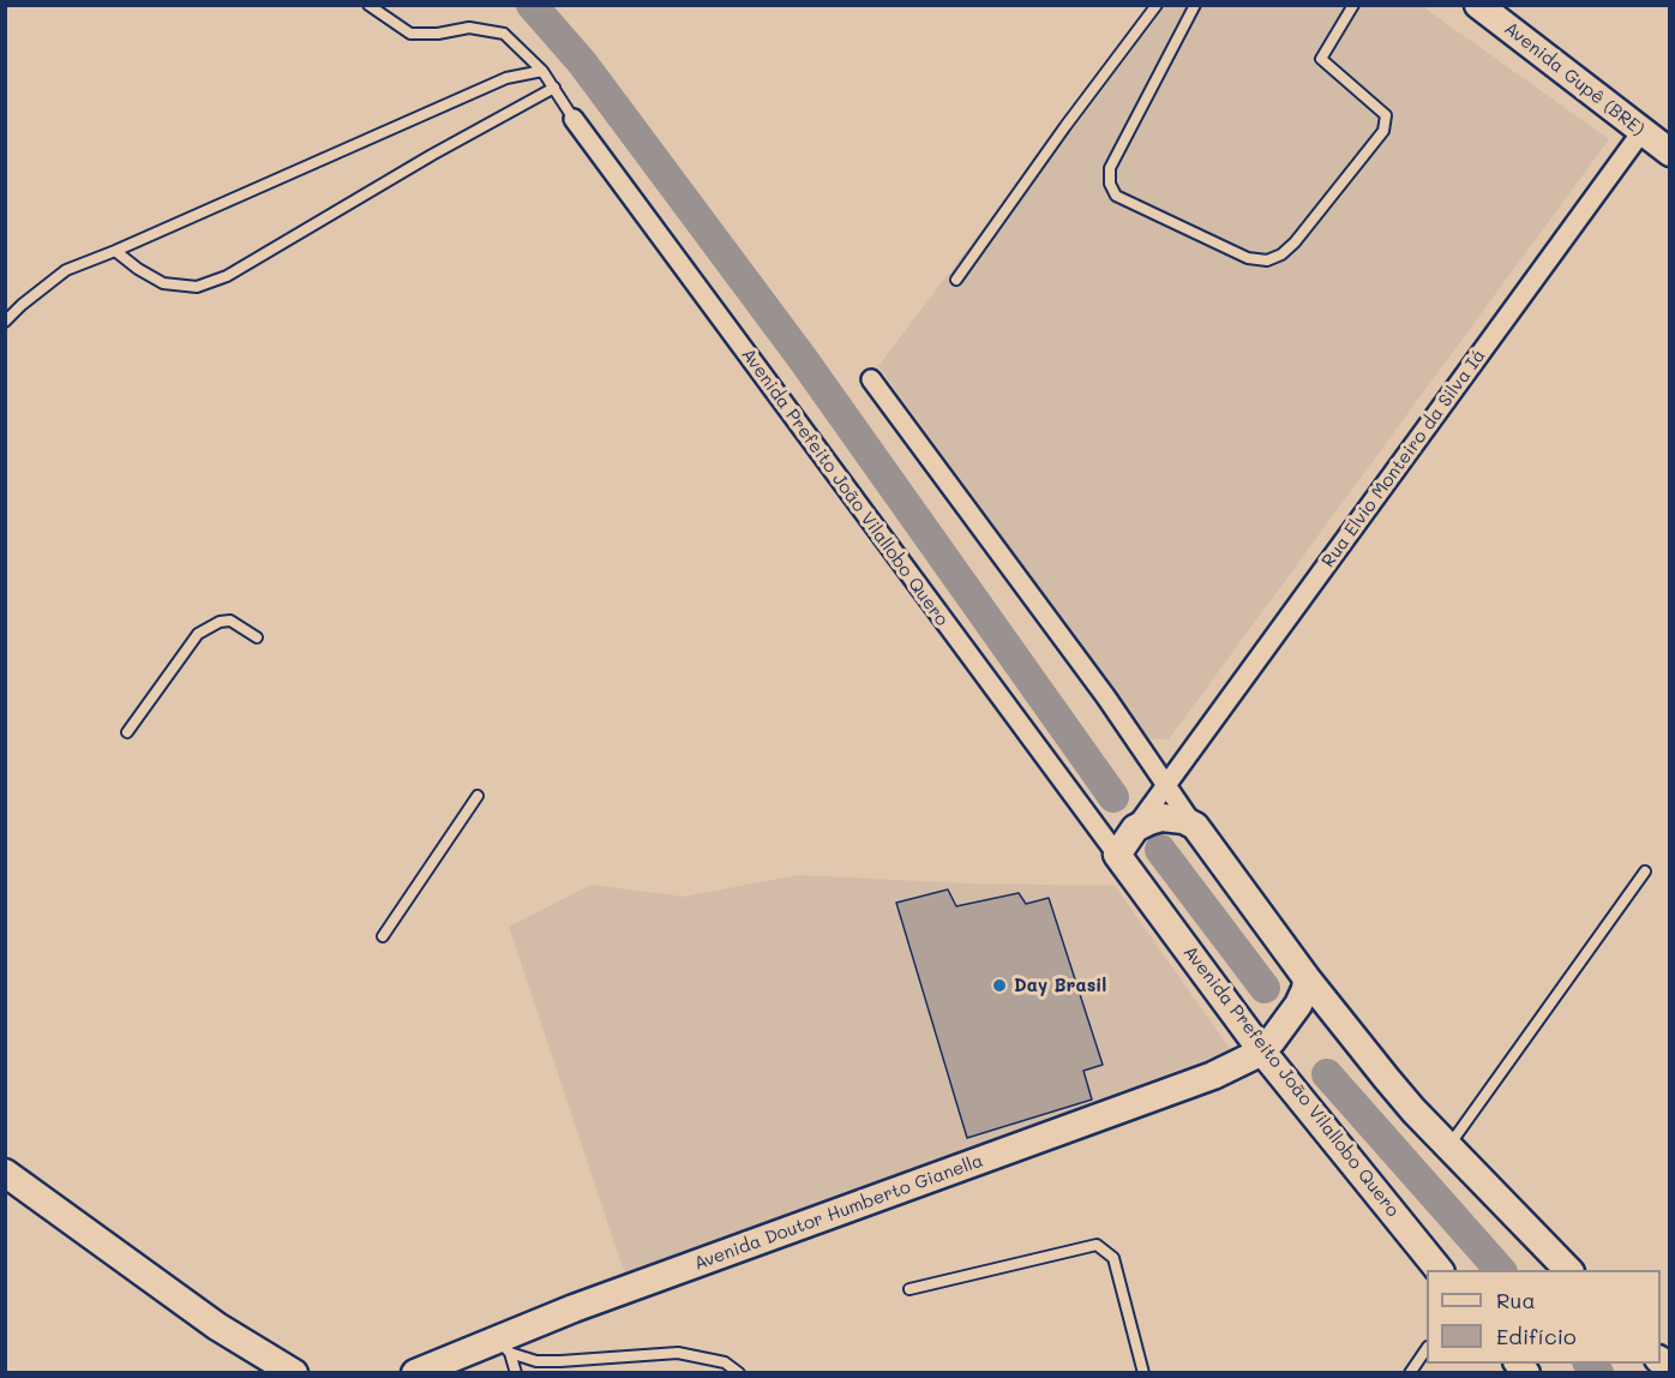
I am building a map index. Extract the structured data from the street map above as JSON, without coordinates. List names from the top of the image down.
{
  "streets": {
    "main road": ["Avenida Gupê (BRE)", "Avenida Prefeito João Vilallobo Quero", "Avenida Doutor Humberto Gianella"],
    "street": ["Rua Elvio Monteiro da Silva Iá"]
  },
  "crossings": [
    ["Avenida Gupê (BRE)", "Rua Elvio Monteiro da Silva Iá"],
    ["Avenida Prefeito João Vilallobo Quero", "Avenida Doutor Humberto Gianella"]
  ],
  "places": ["Day Brasil"],
  "legend": ["Rua", "Edifício"]
}
